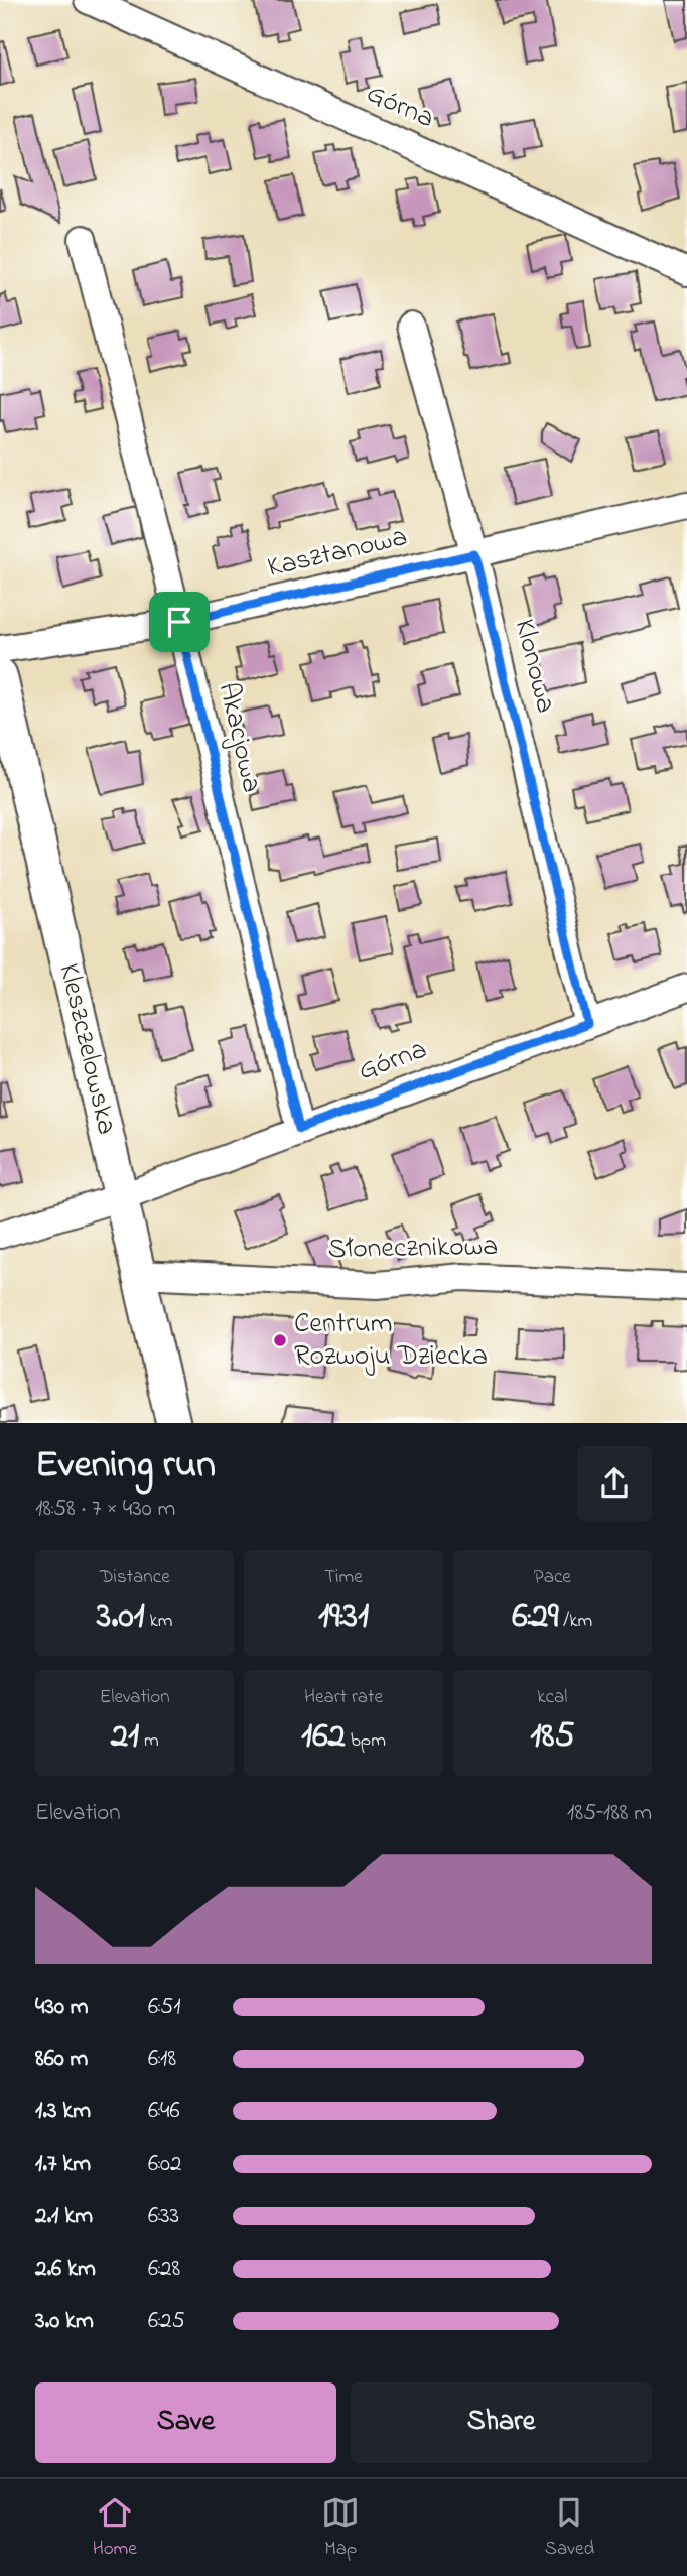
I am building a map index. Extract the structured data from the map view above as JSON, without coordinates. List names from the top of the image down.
{
  "streets": {
    "main road": ["Kleszczelowska"],
    "street": [
      "Górna",
      "Kasztanowa",
      "Klonowa",
      "Akacjowa",
      "Słonecznikowa"
    ]
  },
  "crossings": [
    ["Górna", "Klonowa"],
    ["Górna", "Akacjowa"],
    ["Górna", "Kleszczelowska"],
    ["Kasztanowa", "Klonowa"],
    ["Kasztanowa", "Akacjowa"],
    ["Kleszczelowska", "Słonecznikowa"]
  ],
  "places": ["Centrum Rozwoju Dziecka"],
  "page": {
    "heading": ["Evening run", "18:58 · 7 × 430 m"],
    "stats": [
      ["Distance", "3.01 km"],
      ["Time", "19:31"],
      ["Pace", "6:29 /km"],
      ["Elevation", "21 m"],
      ["Heart rate", "162 bpm"],
      ["kcal", "185"]
    ],
    "chart": ["Elevation", "185–188 m"],
    "list": [
      {
        "name": "430 m",
        "note": "6:51"
      },
      {
        "name": "860 m",
        "note": "6:18"
      },
      {
        "name": "1.3 km",
        "note": "6:46"
      },
      {
        "name": "1.7 km",
        "note": "6:02"
      },
      {
        "name": "2.1 km",
        "note": "6:33"
      },
      {
        "name": "2.6 km",
        "note": "6:28"
      },
      {
        "name": "3.0 km",
        "note": "6:25"
      }
    ],
    "buttons": ["Save", "Share"],
    "tabs": ["Home", "Map", "Saved"]
  }
}
